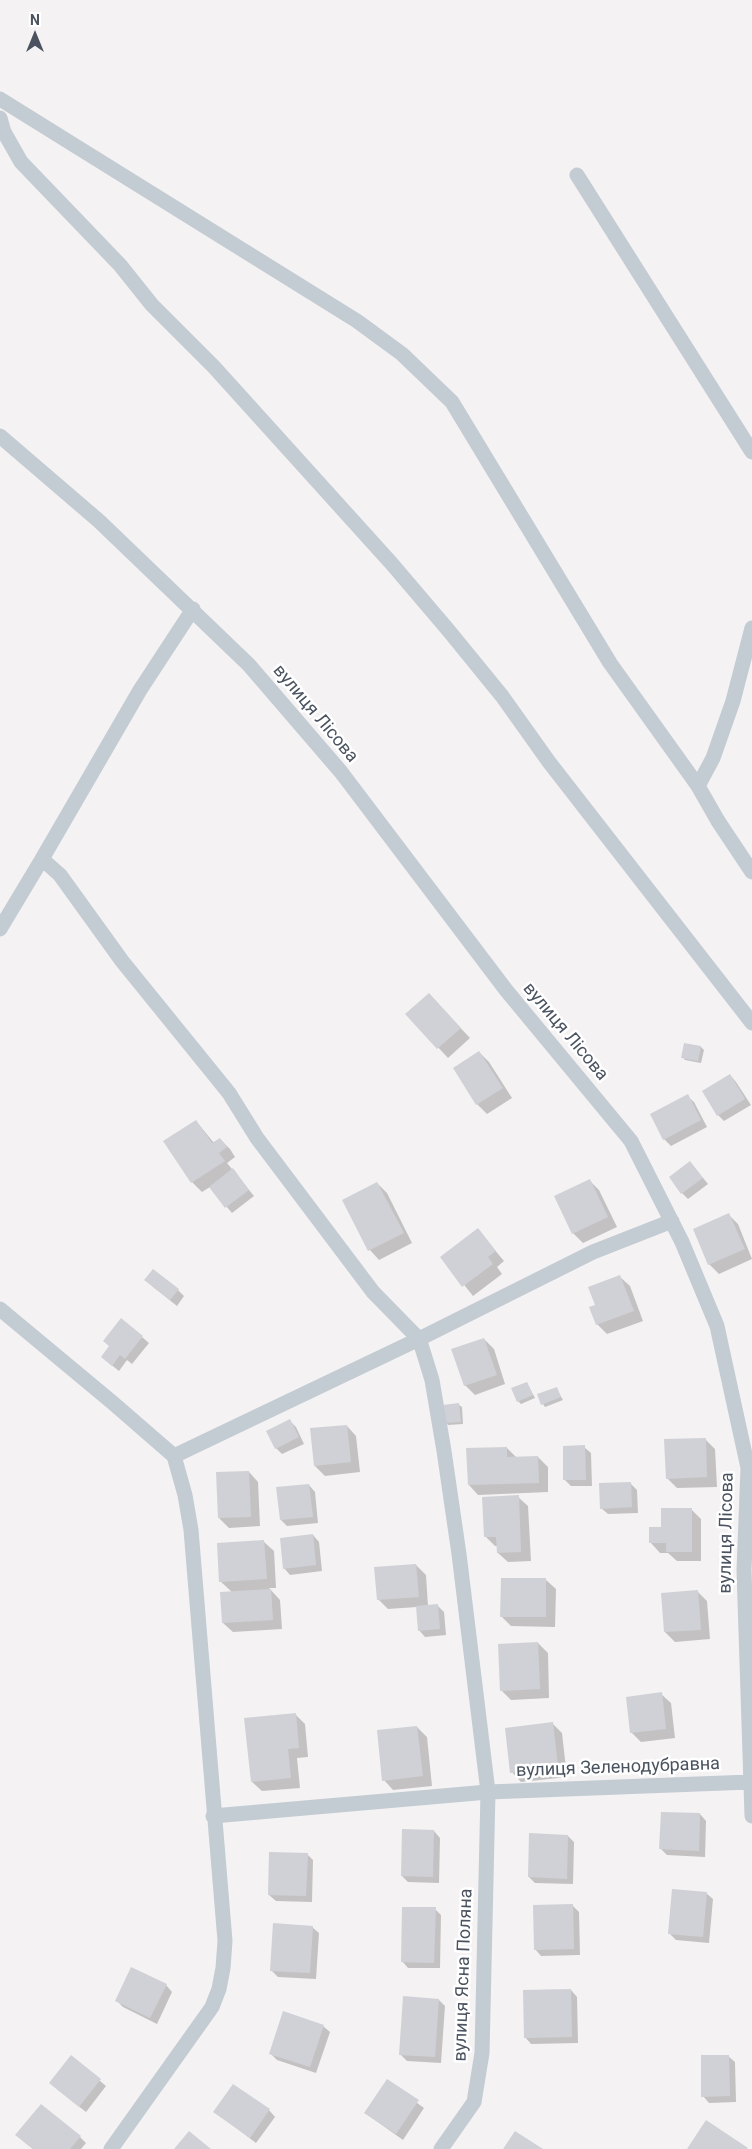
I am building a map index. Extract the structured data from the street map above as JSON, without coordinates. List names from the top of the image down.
{
  "streets": {
    "street": ["вулиця Лісова", "вулиця Зеленодубравна", "вулиця Ясна Поляна"]
  },
  "crossings": [
    ["вулиця Лісова", "вулиця Зеленодубравна"],
    ["вулиця Зеленодубравна", "вулиця Ясна Поляна"]
  ],
  "north": "top"
}
